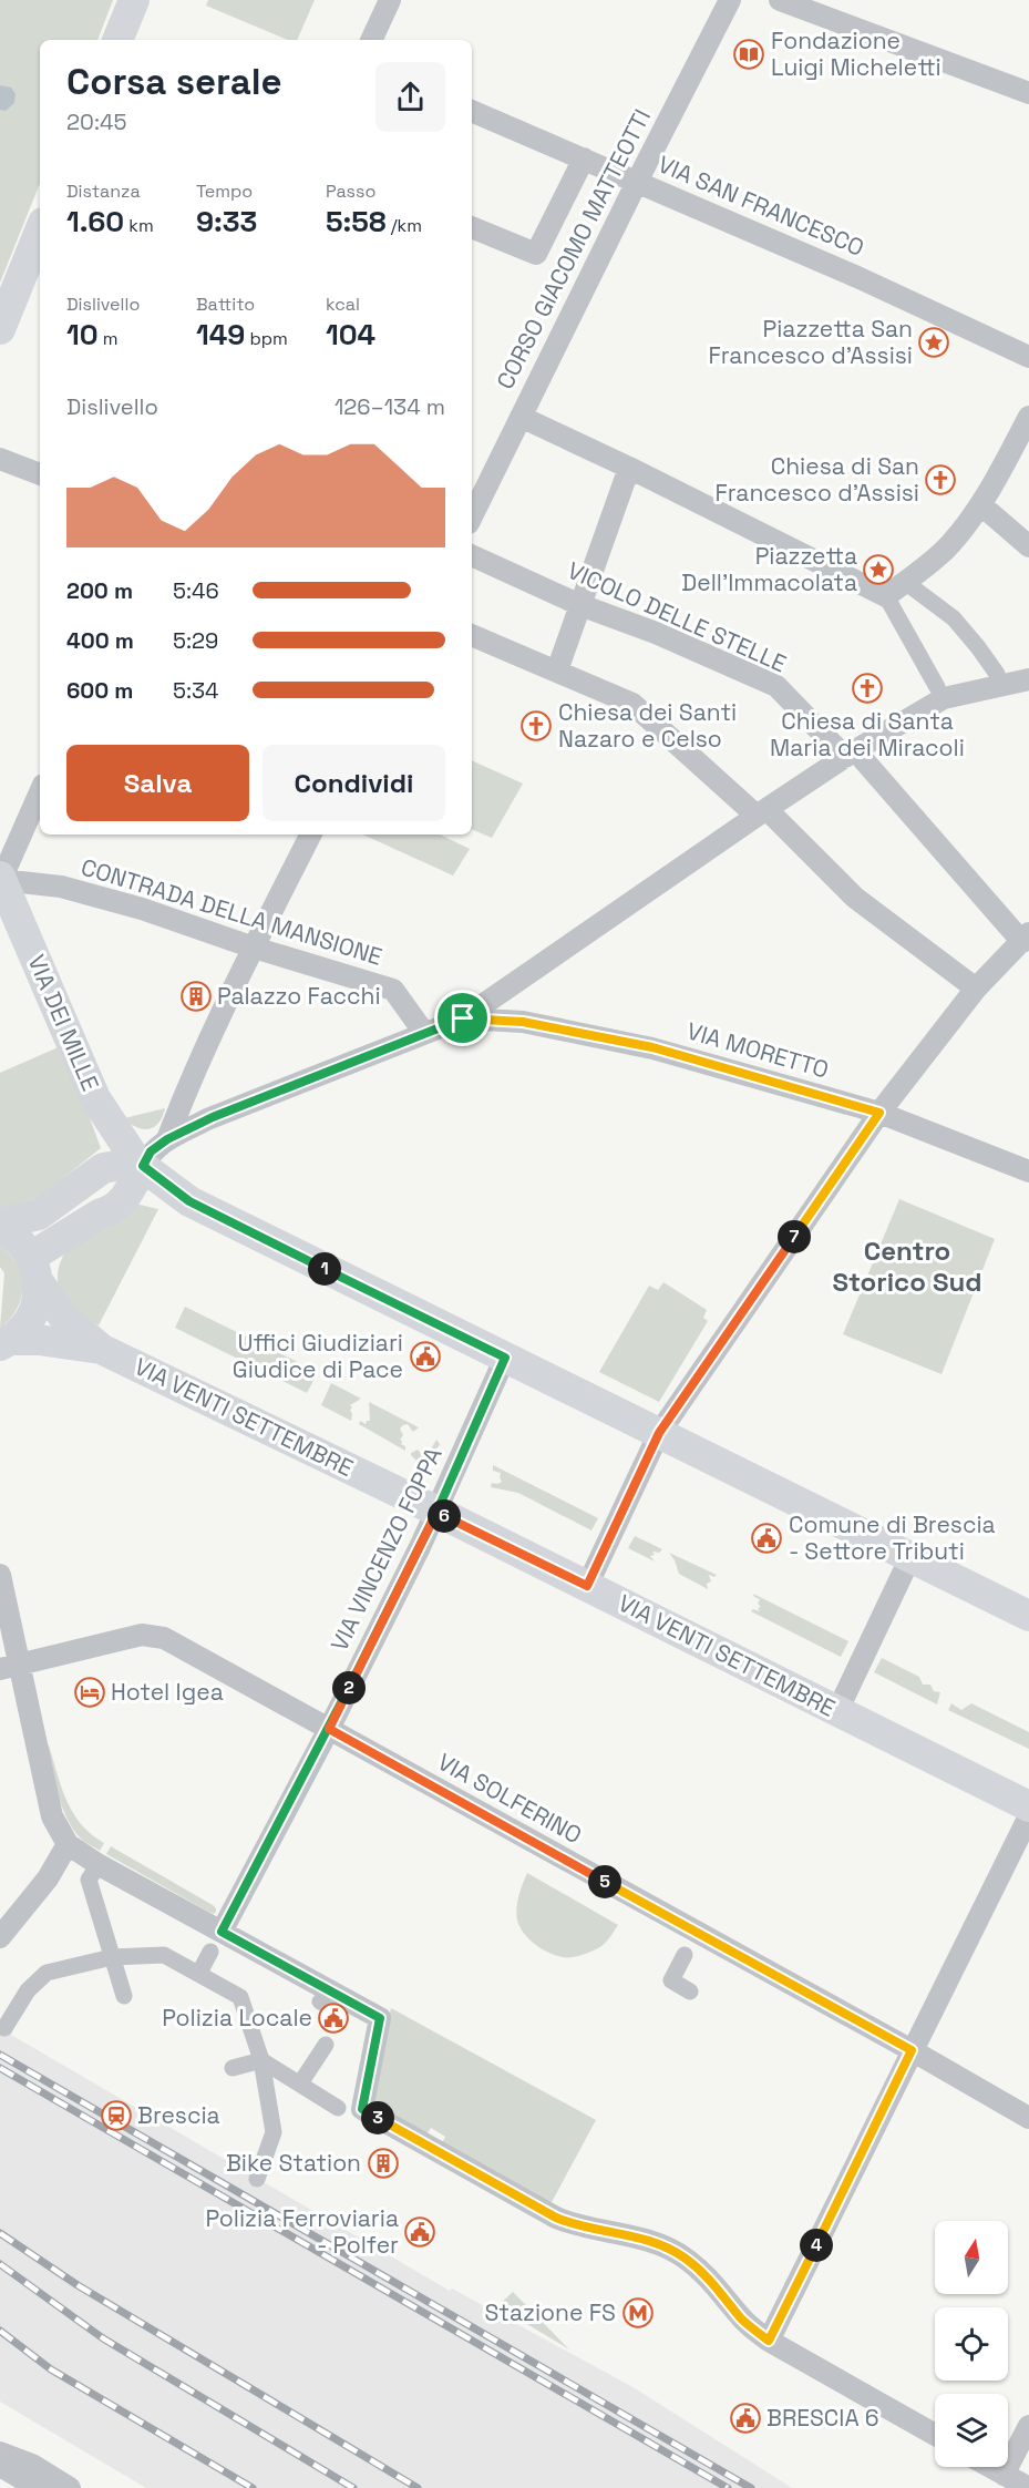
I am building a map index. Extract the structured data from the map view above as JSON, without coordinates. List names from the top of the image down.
{
  "streets": {
    "main road": ["VIA DEI MILLE", "VIA VENTI SETTEMBRE"],
    "street": [
      "VIA SAN FRANCESCO",
      "CORSO GIACOMO MATTEOTTI",
      "VICOLO DELLE STELLE",
      "CONTRADA DELLA MANSIONE",
      "VIA MORETTO",
      "VIA VINCENZO FOPPA",
      "VIA SOLFERINO"
    ]
  },
  "crossings": [
    ["VIA SAN FRANCESCO", "CORSO GIACOMO MATTEOTTI"],
    ["CONTRADA DELLA MANSIONE", "VIA DEI MILLE"],
    ["VIA VENTI SETTEMBRE", "VIA VINCENZO FOPPA"],
    ["VIA VINCENZO FOPPA", "VIA SOLFERINO"]
  ],
  "districts": ["Centro Storico Sud"],
  "places": {
    "library": ["Fondazione Luigi Micheletti"],
    "place": ["Piazzetta San Francesco d'Assisi", "Piazzetta Dell'Immacolata"],
    "church": ["Chiesa di San Francesco d'Assisi", "Chiesa di Santa Maria dei Miracoli", "Chiesa dei Santi Nazaro e Celso"],
    "building": ["Palazzo Facchi", "Bike Station"],
    "public building": [
      "Uffici Giudiziari Giudice di Pace",
      "Comune di Brescia - Settore Tributi",
      "Polizia Locale",
      "Polizia Ferroviaria - Polfer",
      "BRESCIA 6"
    ],
    "hotel": ["Hotel Igea"],
    "station": ["Brescia"],
    "metro station": ["Stazione FS"]
  },
  "north": "top",
  "page": {
    "heading": ["Corsa serale", "20:45"],
    "stats": [
      ["Distanza", "1.60 km"],
      ["Tempo", "9:33"],
      ["Passo", "5:58 /km"],
      ["Dislivello", "10 m"],
      ["Battito", "149 bpm"],
      ["kcal", "104"]
    ],
    "chart": ["Dislivello", "126–134 m"],
    "list": [
      {
        "name": "200 m",
        "note": "5:46"
      },
      {
        "name": "400 m",
        "note": "5:29"
      },
      {
        "name": "600 m",
        "note": "5:34"
      }
    ],
    "buttons": ["Salva", "Condividi"],
    "pins": [
      "7",
      "1",
      "6",
      "2",
      "5",
      "3",
      "4"
    ]
  }
}
